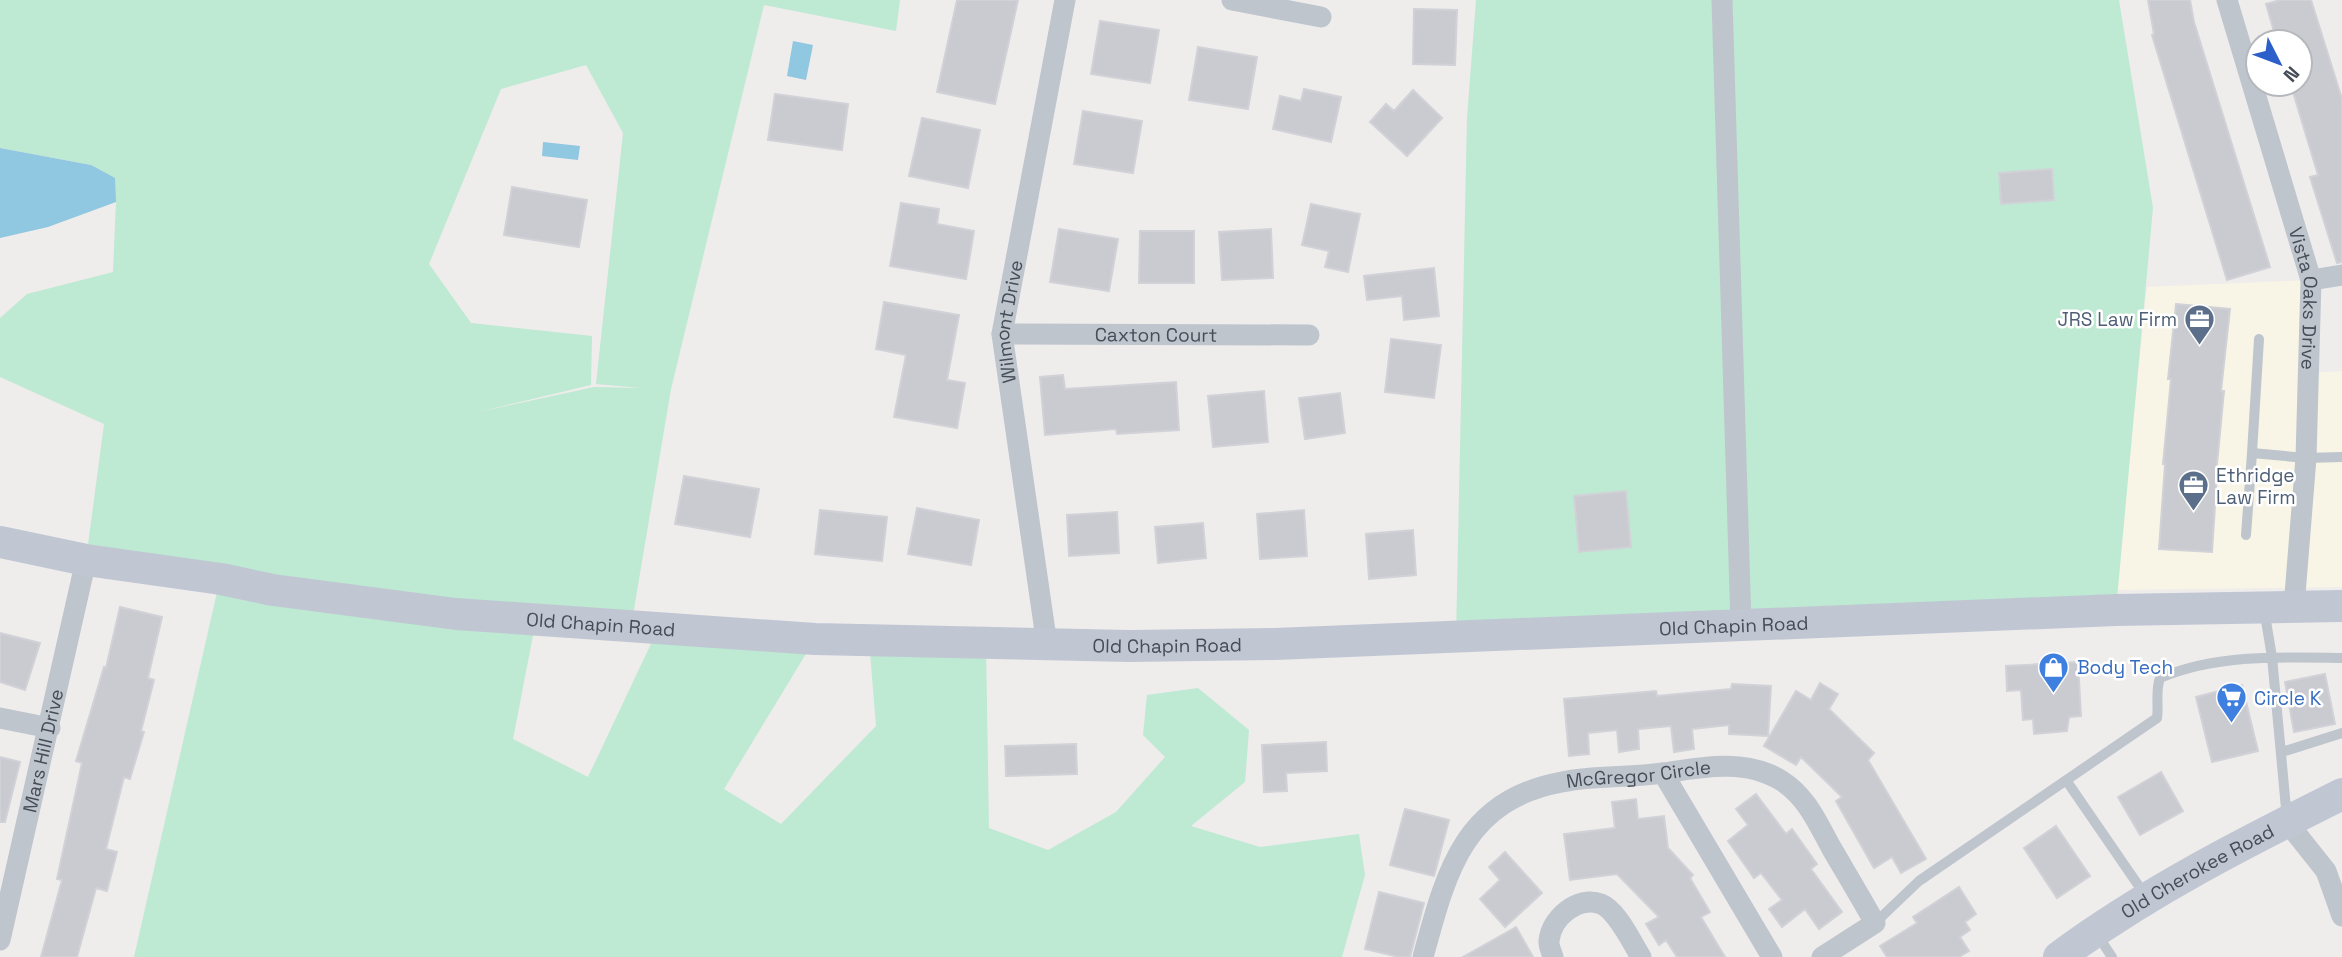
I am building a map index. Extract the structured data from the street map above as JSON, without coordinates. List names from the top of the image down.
{
  "streets": {
    "street": [
      "Vista Oaks Drive",
      "Wilmont Drive",
      "Caxton Court",
      "Old Chapin Road",
      "Mars Hill Drive",
      "McGregor Circle",
      "Old Cherokee Road"
    ]
  },
  "crossings": [
    ["Vista Oaks Drive", "Old Chapin Road"],
    ["Wilmont Drive", "Caxton Court"],
    ["Wilmont Drive", "Old Chapin Road"],
    ["Old Chapin Road", "Mars Hill Drive"]
  ],
  "places": {
    "office": ["JRS Law Firm", "Ethridge Law Firm"],
    "shop": ["Body Tech"],
    "supermarket": ["Circle K"]
  },
  "north": "bottom right"
}
